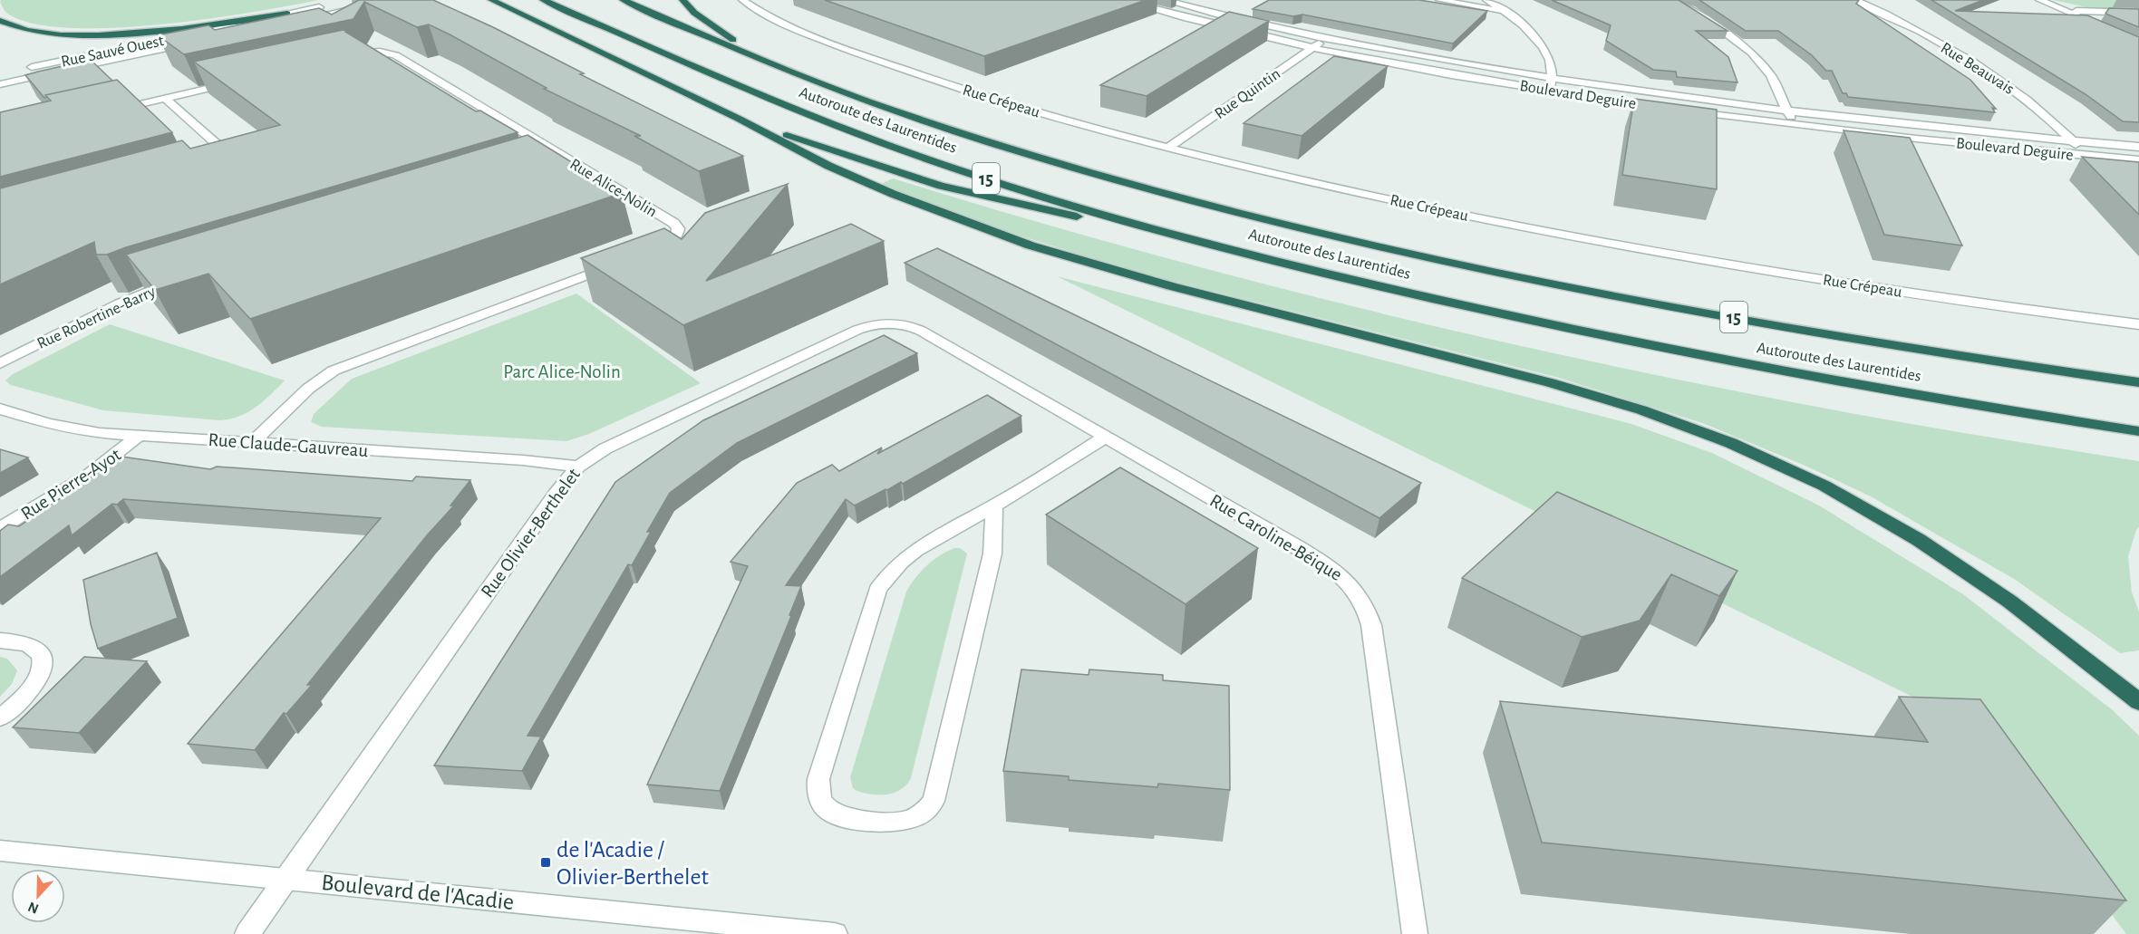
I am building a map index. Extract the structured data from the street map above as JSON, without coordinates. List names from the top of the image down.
{
  "streets": {
    "highway": ["Autoroute des Laurentides", "15"],
    "street": [
      "Rue Sauvé Ouest",
      "Rue Beauvais",
      "Rue Quintin",
      "Boulevard Deguire",
      "Rue Crépeau",
      "Rue Alice-Nolin",
      "Rue Robertine-Barry",
      "Rue Claude-Gauvreau",
      "Rue Pierre-Ayot",
      "Rue Olivier-Berthelet",
      "Rue Caroline-Béique",
      "Boulevard de l'Acadie"
    ]
  },
  "crossings": [
    ["Rue Beauvais", "Boulevard Deguire"],
    ["Rue Quintin", "Boulevard Deguire"],
    ["Rue Quintin", "Rue Crépeau"],
    ["Rue Claude-Gauvreau", "Rue Pierre-Ayot"],
    ["Rue Claude-Gauvreau", "Rue Olivier-Berthelet"],
    ["Rue Olivier-Berthelet", "Rue Caroline-Béique"],
    ["Rue Olivier-Berthelet", "Boulevard de l'Acadie"]
  ],
  "parks": ["Parc Alice-Nolin"],
  "places": {
    "transit": ["de l'Acadie / Olivier-Berthelet"]
  },
  "north": "bottom"
}
